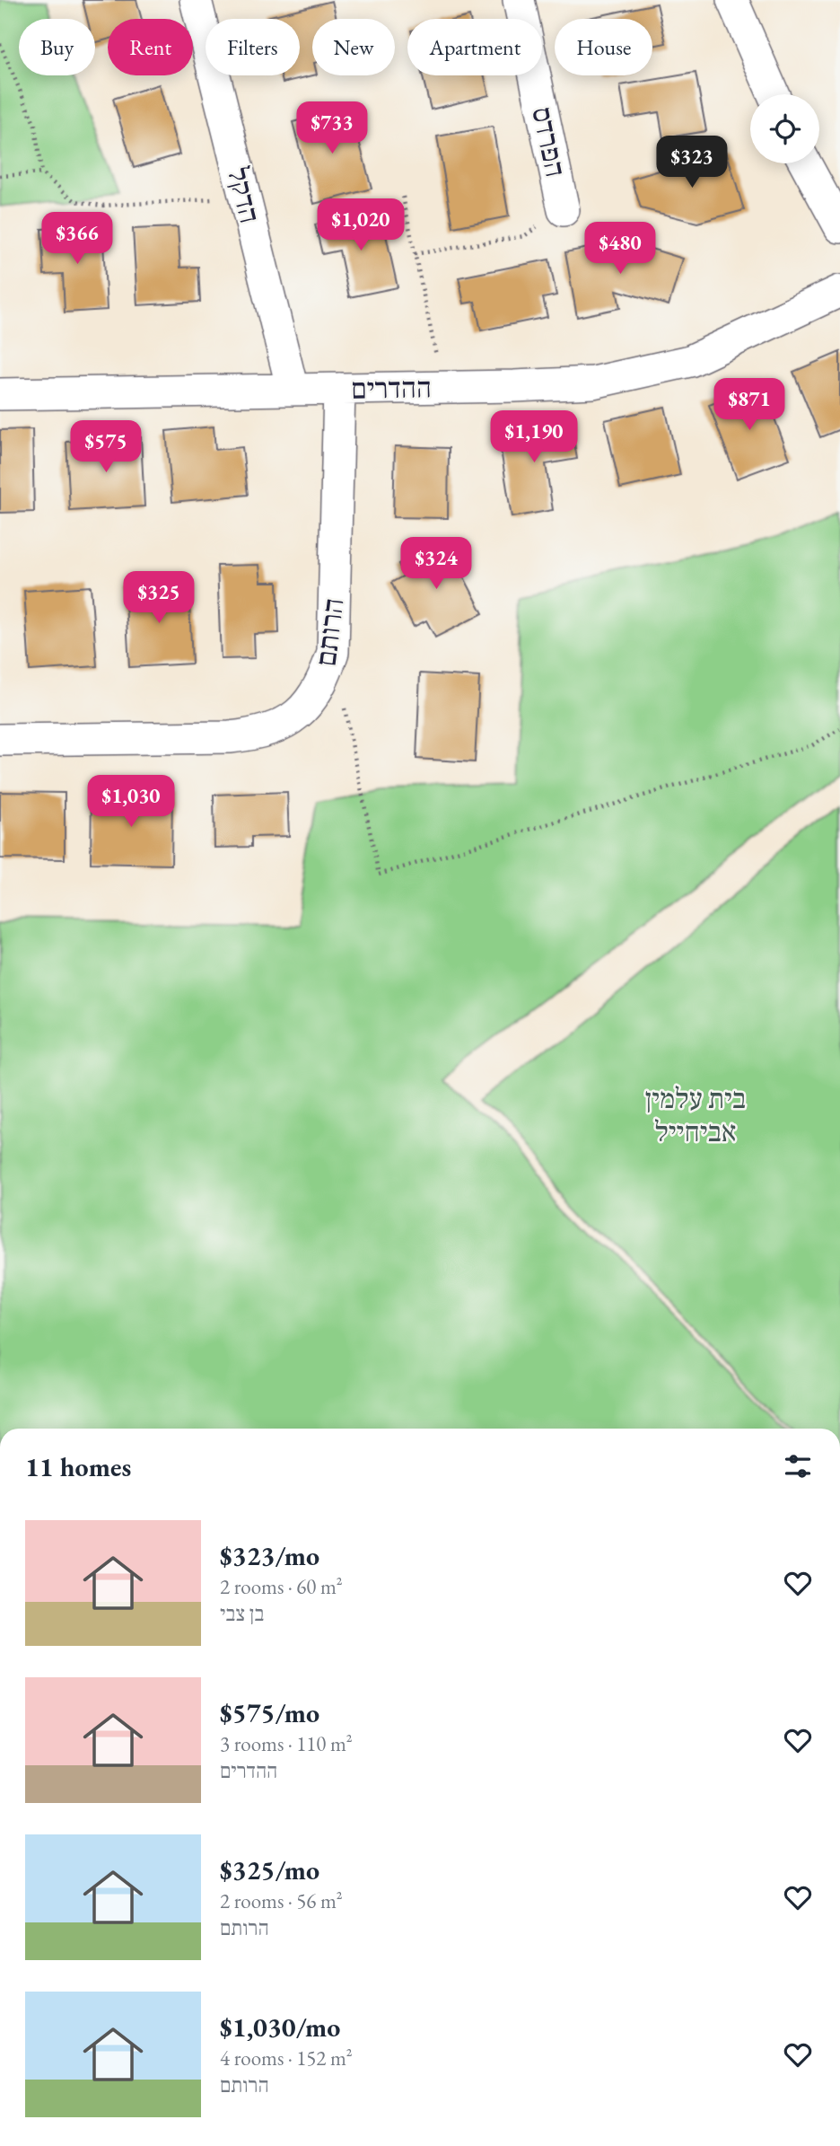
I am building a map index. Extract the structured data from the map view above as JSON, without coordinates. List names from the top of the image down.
{
  "streets": {
    "street": [
      "הפרדס",
      "הדקל",
      "ההדרים",
      "הרותם"
    ]
  },
  "crossings": [
    ["הדקל", "ההדרים"],
    ["ההדרים", "הרותם"]
  ],
  "parks": ["בית עלמין אביחייל"],
  "page": {
    "chip": [
      "Buy",
      "Rent",
      "Filters",
      "New",
      "Apartment",
      "House"
    ],
    "price": [
      "$733",
      "$323",
      "$1,020",
      "$366",
      "$480",
      "$871",
      "$1,190",
      "$575",
      "$324",
      "$325",
      "$1,030"
    ],
    "heading": "11 homes",
    "list": [
      {
        "name": "$323/mo",
        "note": "2 rooms · 60 m² · בן צבי"
      },
      {
        "name": "$575/mo",
        "note": "3 rooms · 110 m² · ההדרים"
      },
      {
        "name": "$325/mo",
        "note": "2 rooms · 56 m² · הרותם"
      },
      {
        "name": "$1,030/mo",
        "note": "4 rooms · 152 m² · הרותם"
      }
    ]
  }
}
